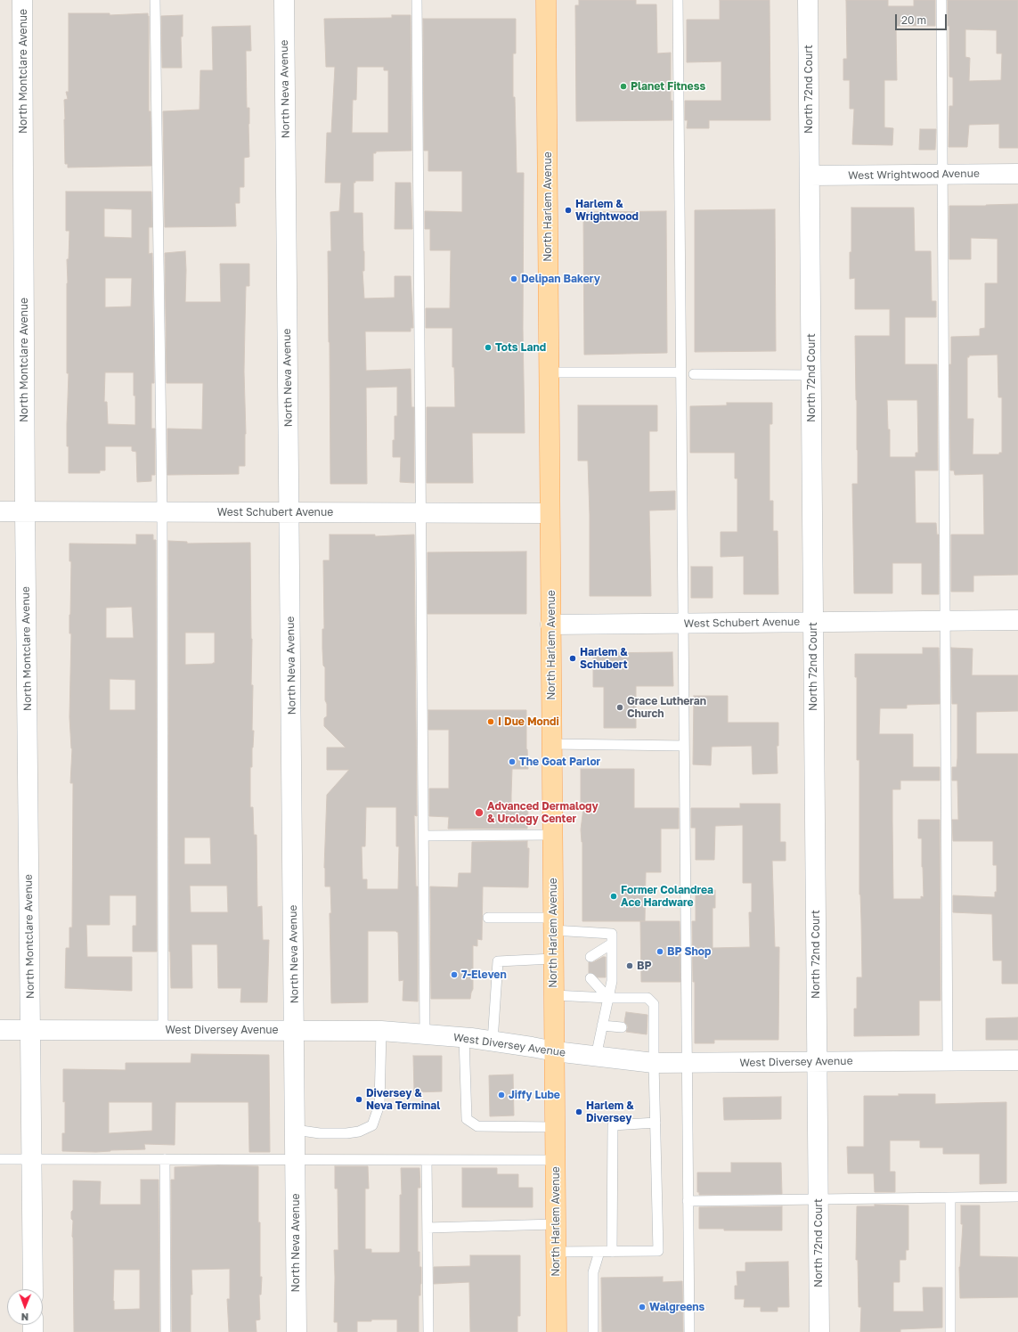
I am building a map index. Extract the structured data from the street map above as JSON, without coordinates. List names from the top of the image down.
{
  "streets": {
    "main road": ["North Harlem Avenue"],
    "street": [
      "North Montclare Avenue",
      "North Neva Avenue",
      "North 72nd Court",
      "West Wrightwood Avenue",
      "West Schubert Avenue",
      "West Diversey Avenue"
    ]
  },
  "crossings": [
    ["North Montclare Avenue", "West Schubert Avenue"],
    ["North Montclare Avenue", "West Diversey Avenue"],
    ["North Neva Avenue", "West Schubert Avenue"],
    ["North Neva Avenue", "West Diversey Avenue"],
    ["North 72nd Court", "West Wrightwood Avenue"],
    ["North 72nd Court", "West Schubert Avenue"],
    ["North 72nd Court", "West Diversey Avenue"],
    ["North Harlem Avenue", "West Schubert Avenue"],
    ["North Harlem Avenue", "West Diversey Avenue"]
  ],
  "places": [
    "Planet Fitness",
    "Harlem & Wrightwood",
    "Delipan Bakery",
    "Tots Land",
    "Harlem & Schubert",
    "Grace Lutheran Church",
    "I Due Mondi",
    "The Goat Parlor",
    "Advanced Dermalogy & Urology Center",
    "Former Colandrea Ace Hardware",
    "BP Shop",
    "BP",
    "7-Eleven",
    "Jiffy Lube",
    "Diversey & Neva Terminal",
    "Harlem & Diversey",
    "Walgreens"
  ],
  "scale_bar": "20 m",
  "north": "bottom"
}
